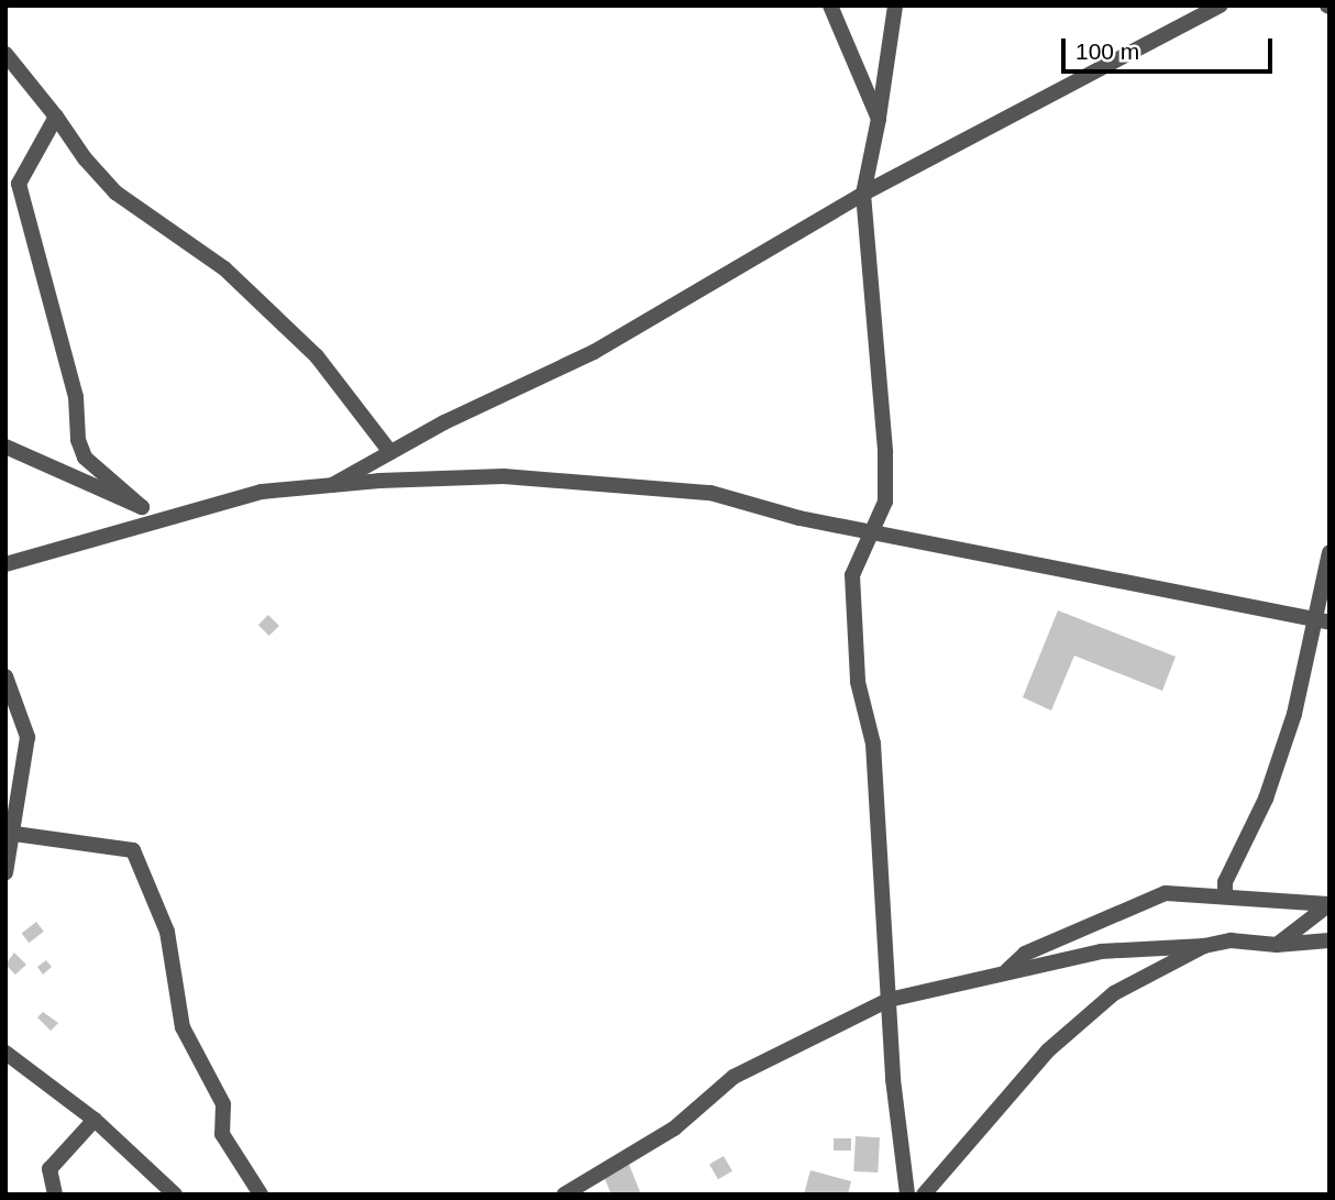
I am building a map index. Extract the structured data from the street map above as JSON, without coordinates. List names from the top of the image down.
{
  "scale_bar": "100 m"
}
